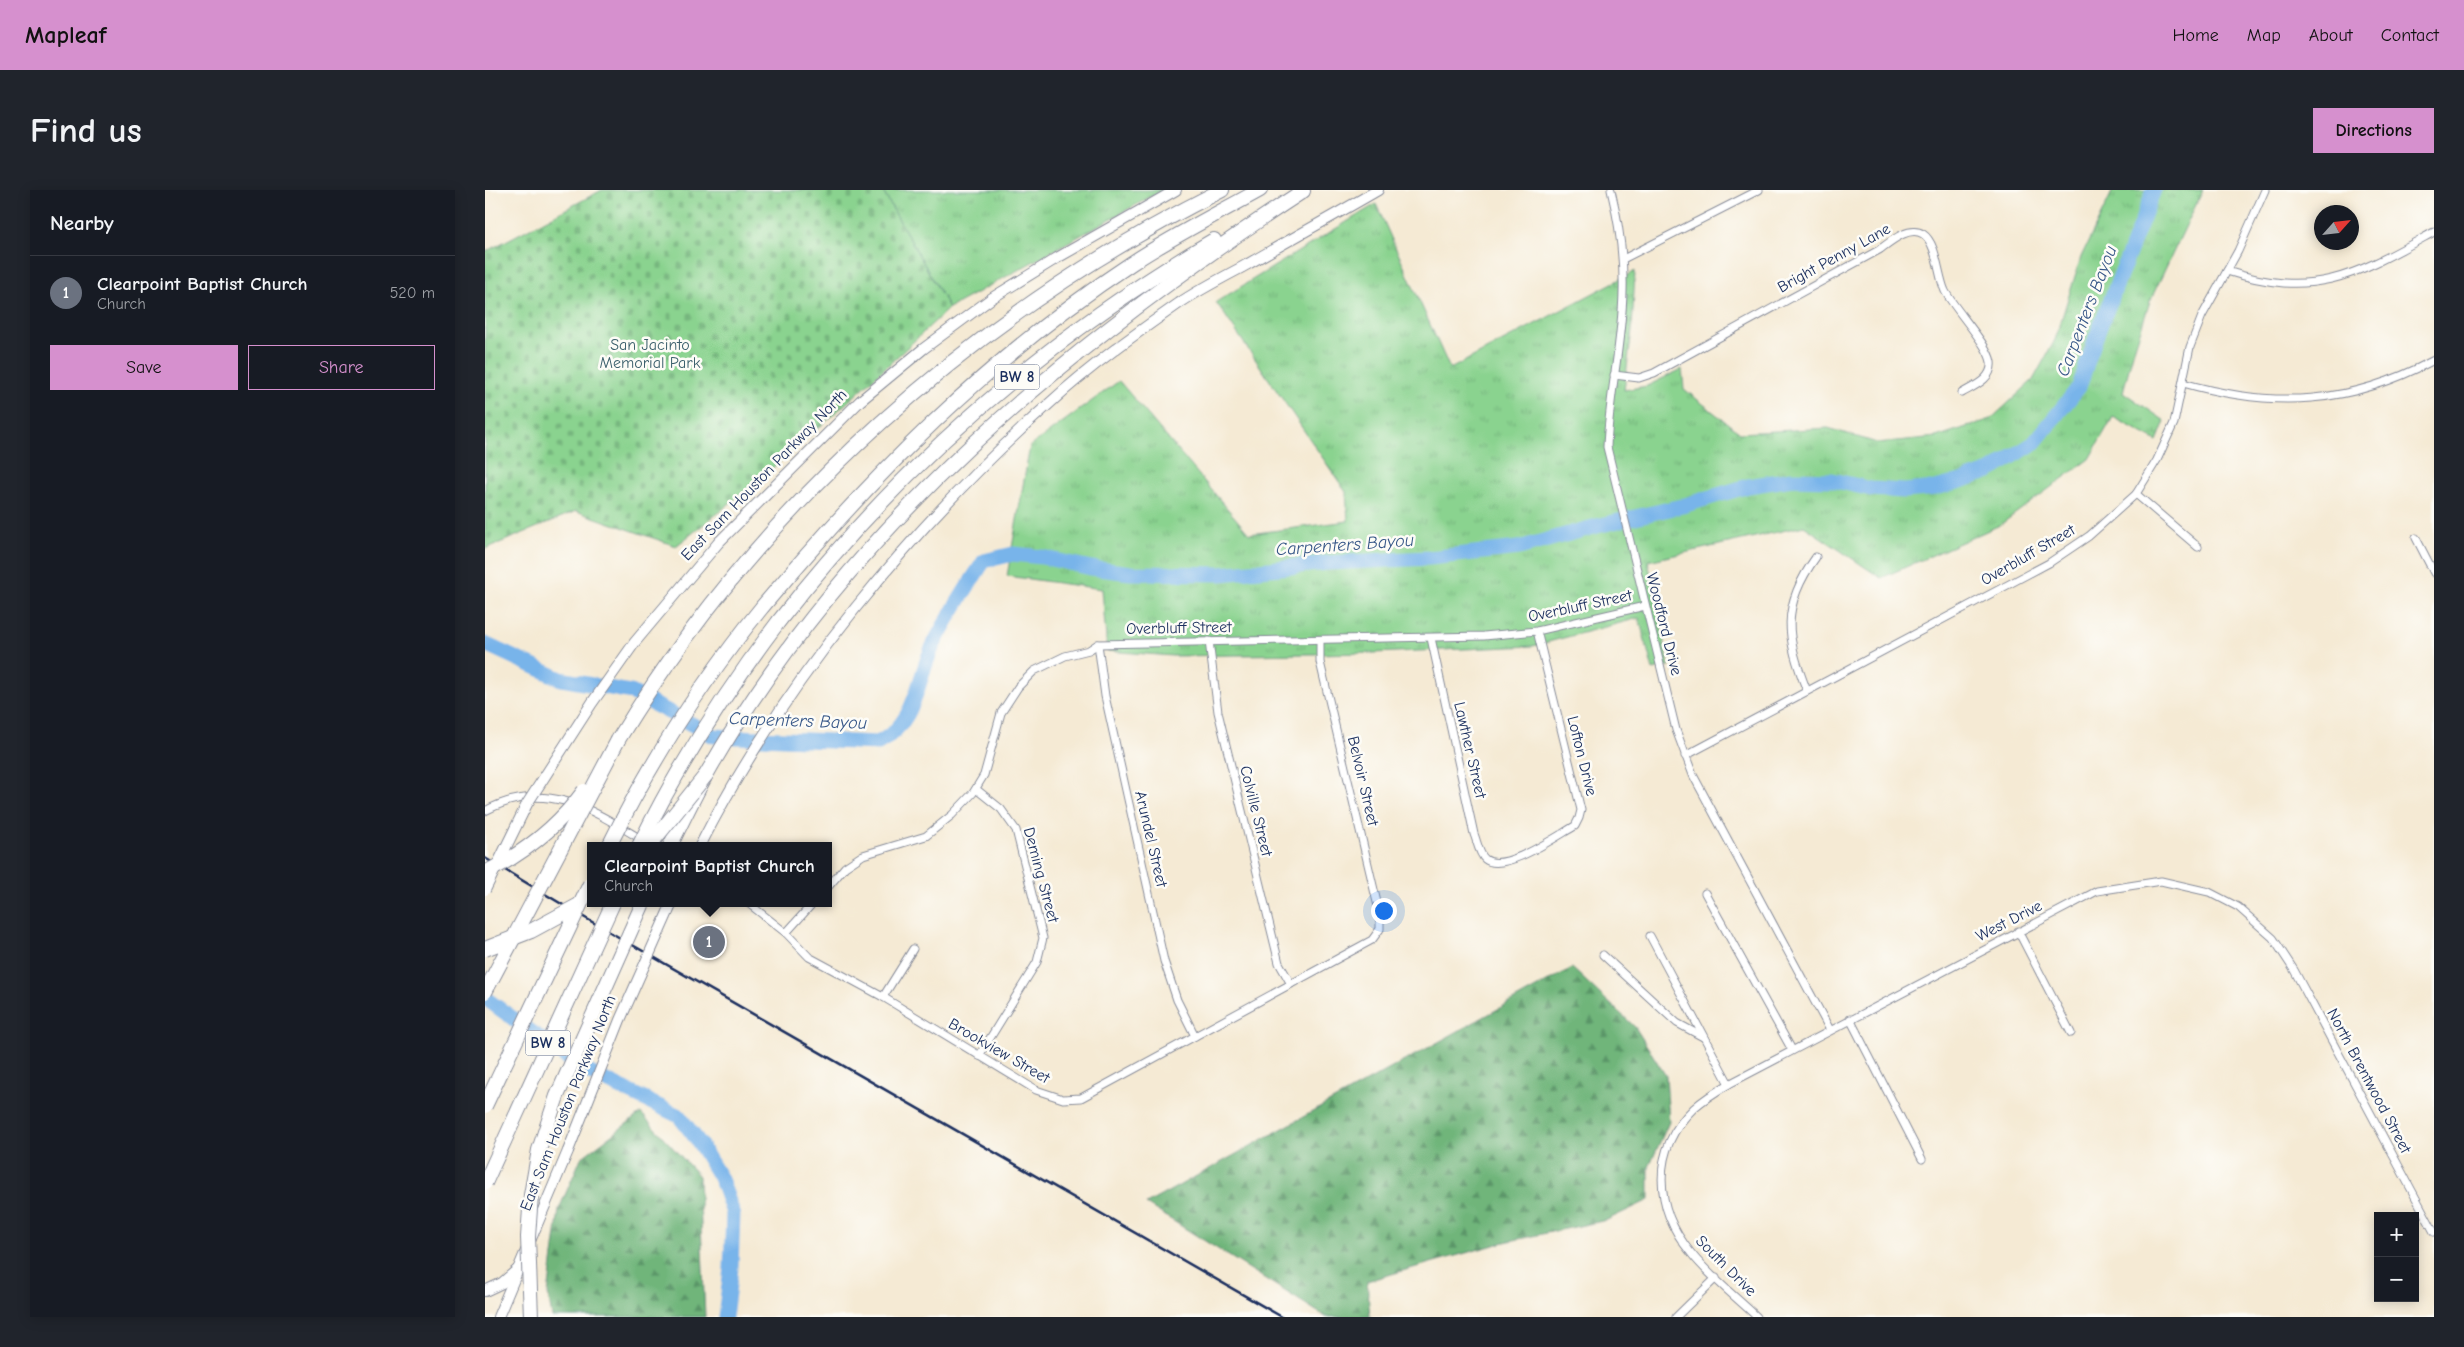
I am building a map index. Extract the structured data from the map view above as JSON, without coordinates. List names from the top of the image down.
{
  "streets": {
    "highway": ["BW 8"],
    "main road": ["East Sam Houston Parkway North"],
    "street": [
      "Bright Penny Lane",
      "Overbluff Street",
      "Woodford Drive",
      "Lawther Street",
      "Lofton Drive",
      "Belvoir Street",
      "Colville Street",
      "Arundel Street",
      "Deming Street",
      "West Drive",
      "Brookview Street",
      "North Brentwood Street",
      "South Drive"
    ]
  },
  "crossings": [
    ["Bright Penny Lane", "Woodford Drive"],
    ["Overbluff Street", "Woodford Drive"],
    ["Overbluff Street", "Lawther Street"],
    ["Overbluff Street", "Lofton Drive"],
    ["Overbluff Street", "Belvoir Street"],
    ["Overbluff Street", "Colville Street"],
    ["Overbluff Street", "Arundel Street"],
    ["Overbluff Street", "Deming Street"],
    ["Woodford Drive", "West Drive"],
    ["Lawther Street", "Lofton Drive"],
    ["Belvoir Street", "Brookview Street"],
    ["Colville Street", "Brookview Street"],
    ["Arundel Street", "Brookview Street"],
    ["Deming Street", "Brookview Street"],
    ["West Drive", "North Brentwood Street"],
    ["West Drive", "South Drive"]
  ],
  "water": ["Carpenters Bayou"],
  "parks": ["San Jacinto Memorial Park"],
  "north": "top right",
  "page": {
    "header": "Mapleaf",
    "nav": [
      "Home",
      "Map",
      "About",
      "Contact"
    ],
    "buttons": [
      "Directions",
      ["Save", "Share"]
    ],
    "title": "Find us",
    "heading": "Nearby",
    "list": [
      {
        "mark": "1",
        "name": "Clearpoint Baptist Church",
        "note": "Church",
        "value": "520 m"
      }
    ],
    "popup": ["Clearpoint Baptist Church", "Church"],
    "pins": "1",
    "map_buttons": ["+", "−"]
  }
}
